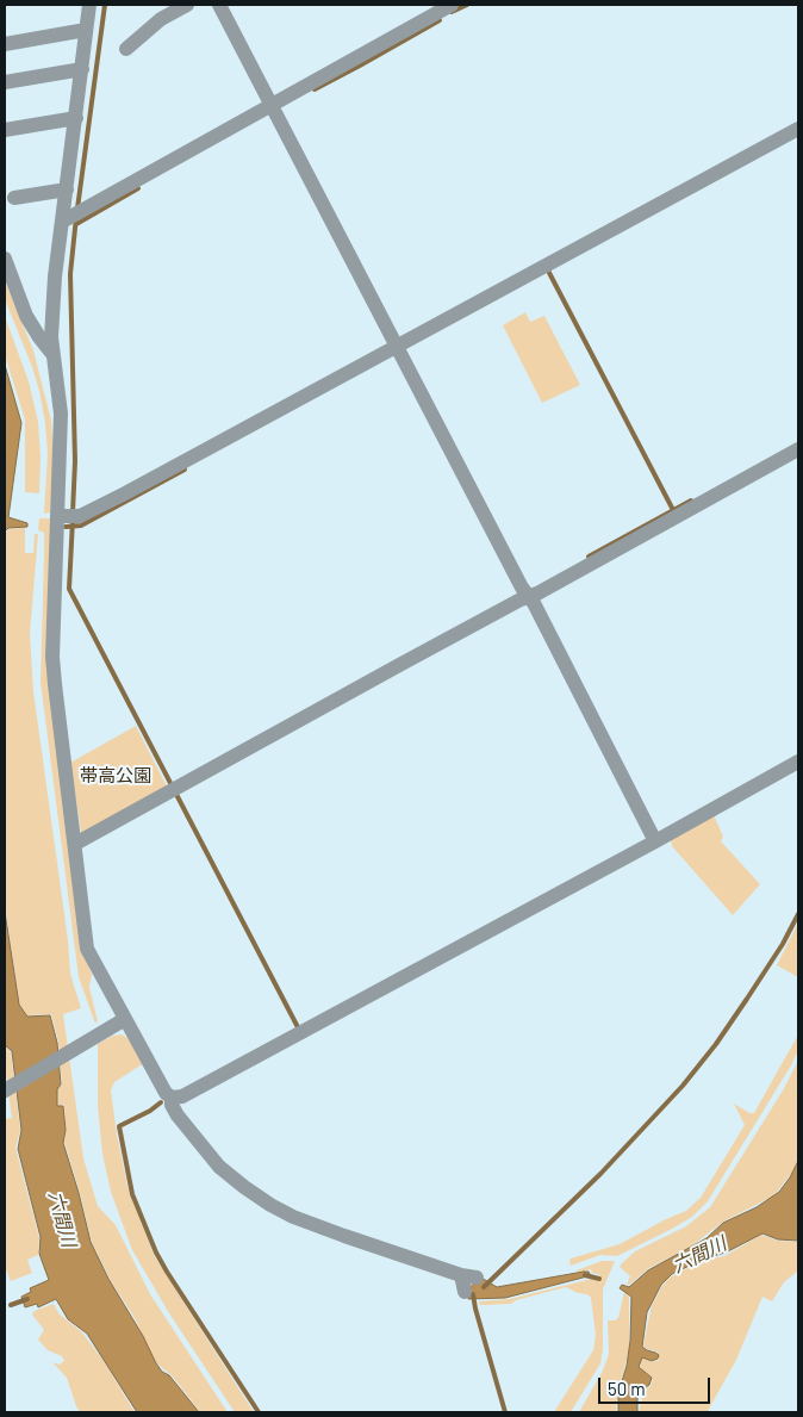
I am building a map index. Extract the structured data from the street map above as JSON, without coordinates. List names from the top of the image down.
{
  "water": ["六間川"],
  "parks": ["帯高公園"],
  "scale_bar": "50 m"
}
